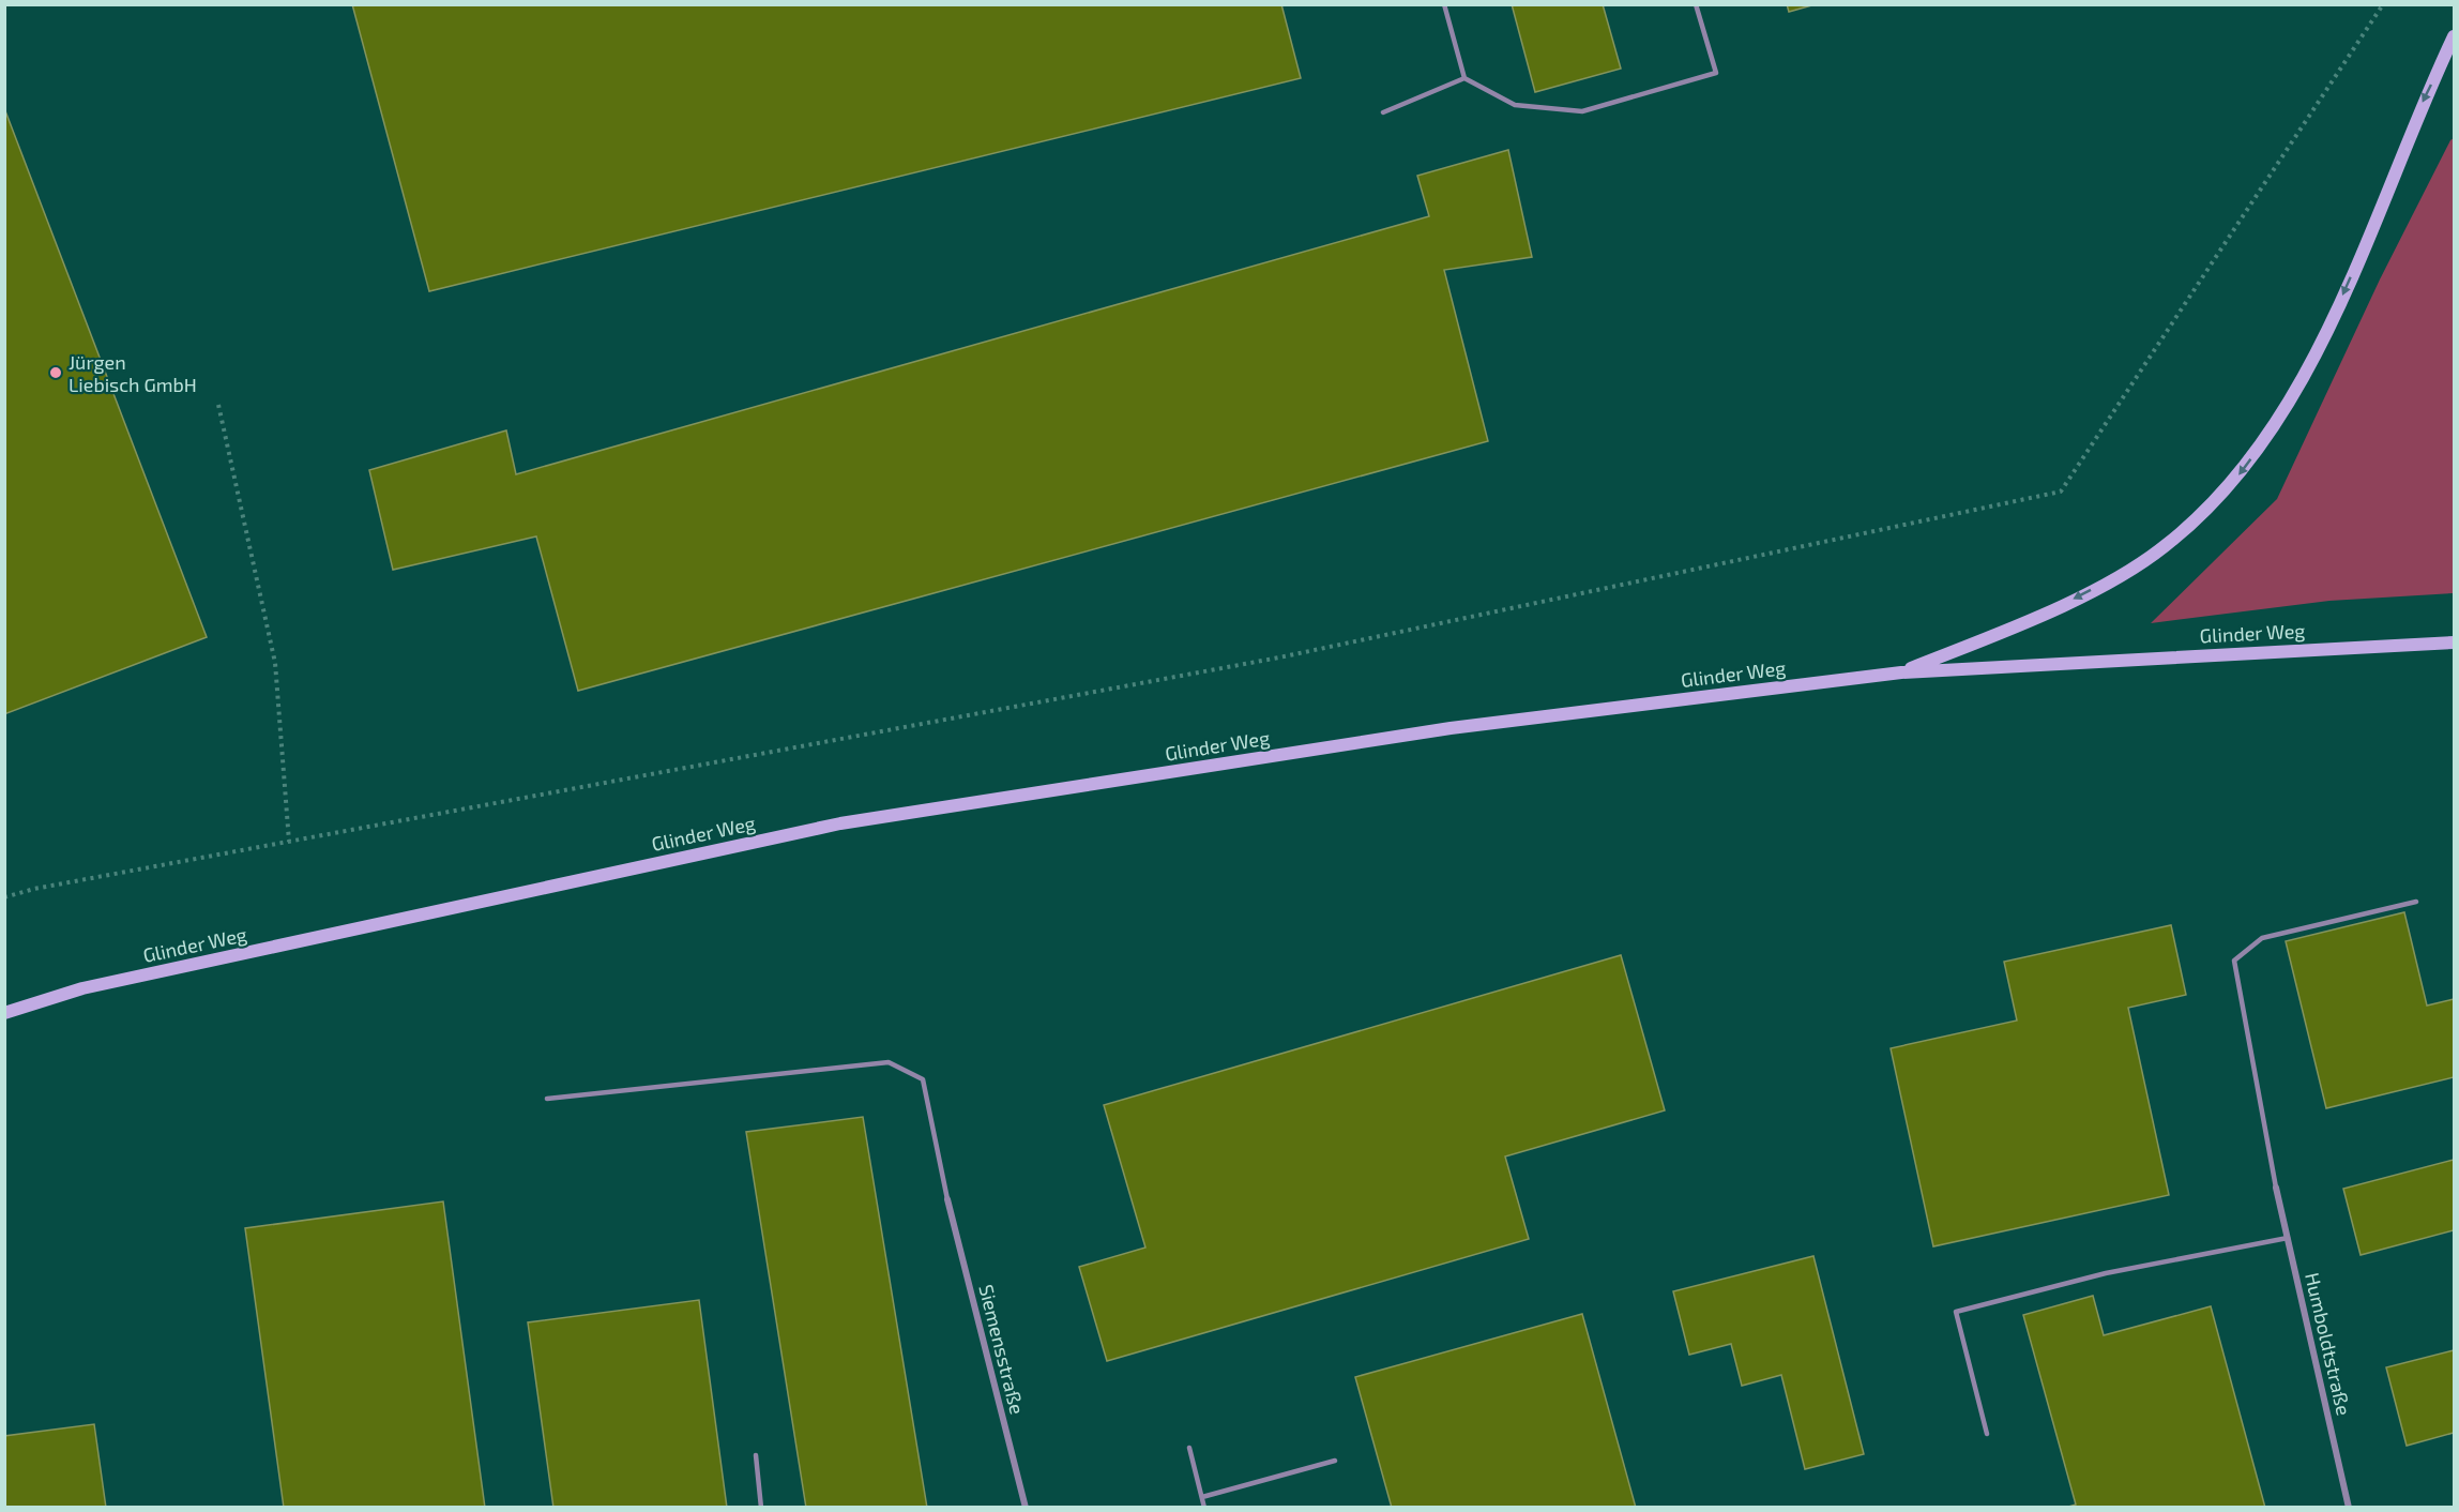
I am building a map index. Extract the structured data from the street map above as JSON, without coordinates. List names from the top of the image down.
{
  "streets": {
    "main road": ["Glinder Weg"],
    "street": ["Humboldtstraße", "Siemensstraße"]
  },
  "places": ["Jürgen Liebisch GmbH"]
}
